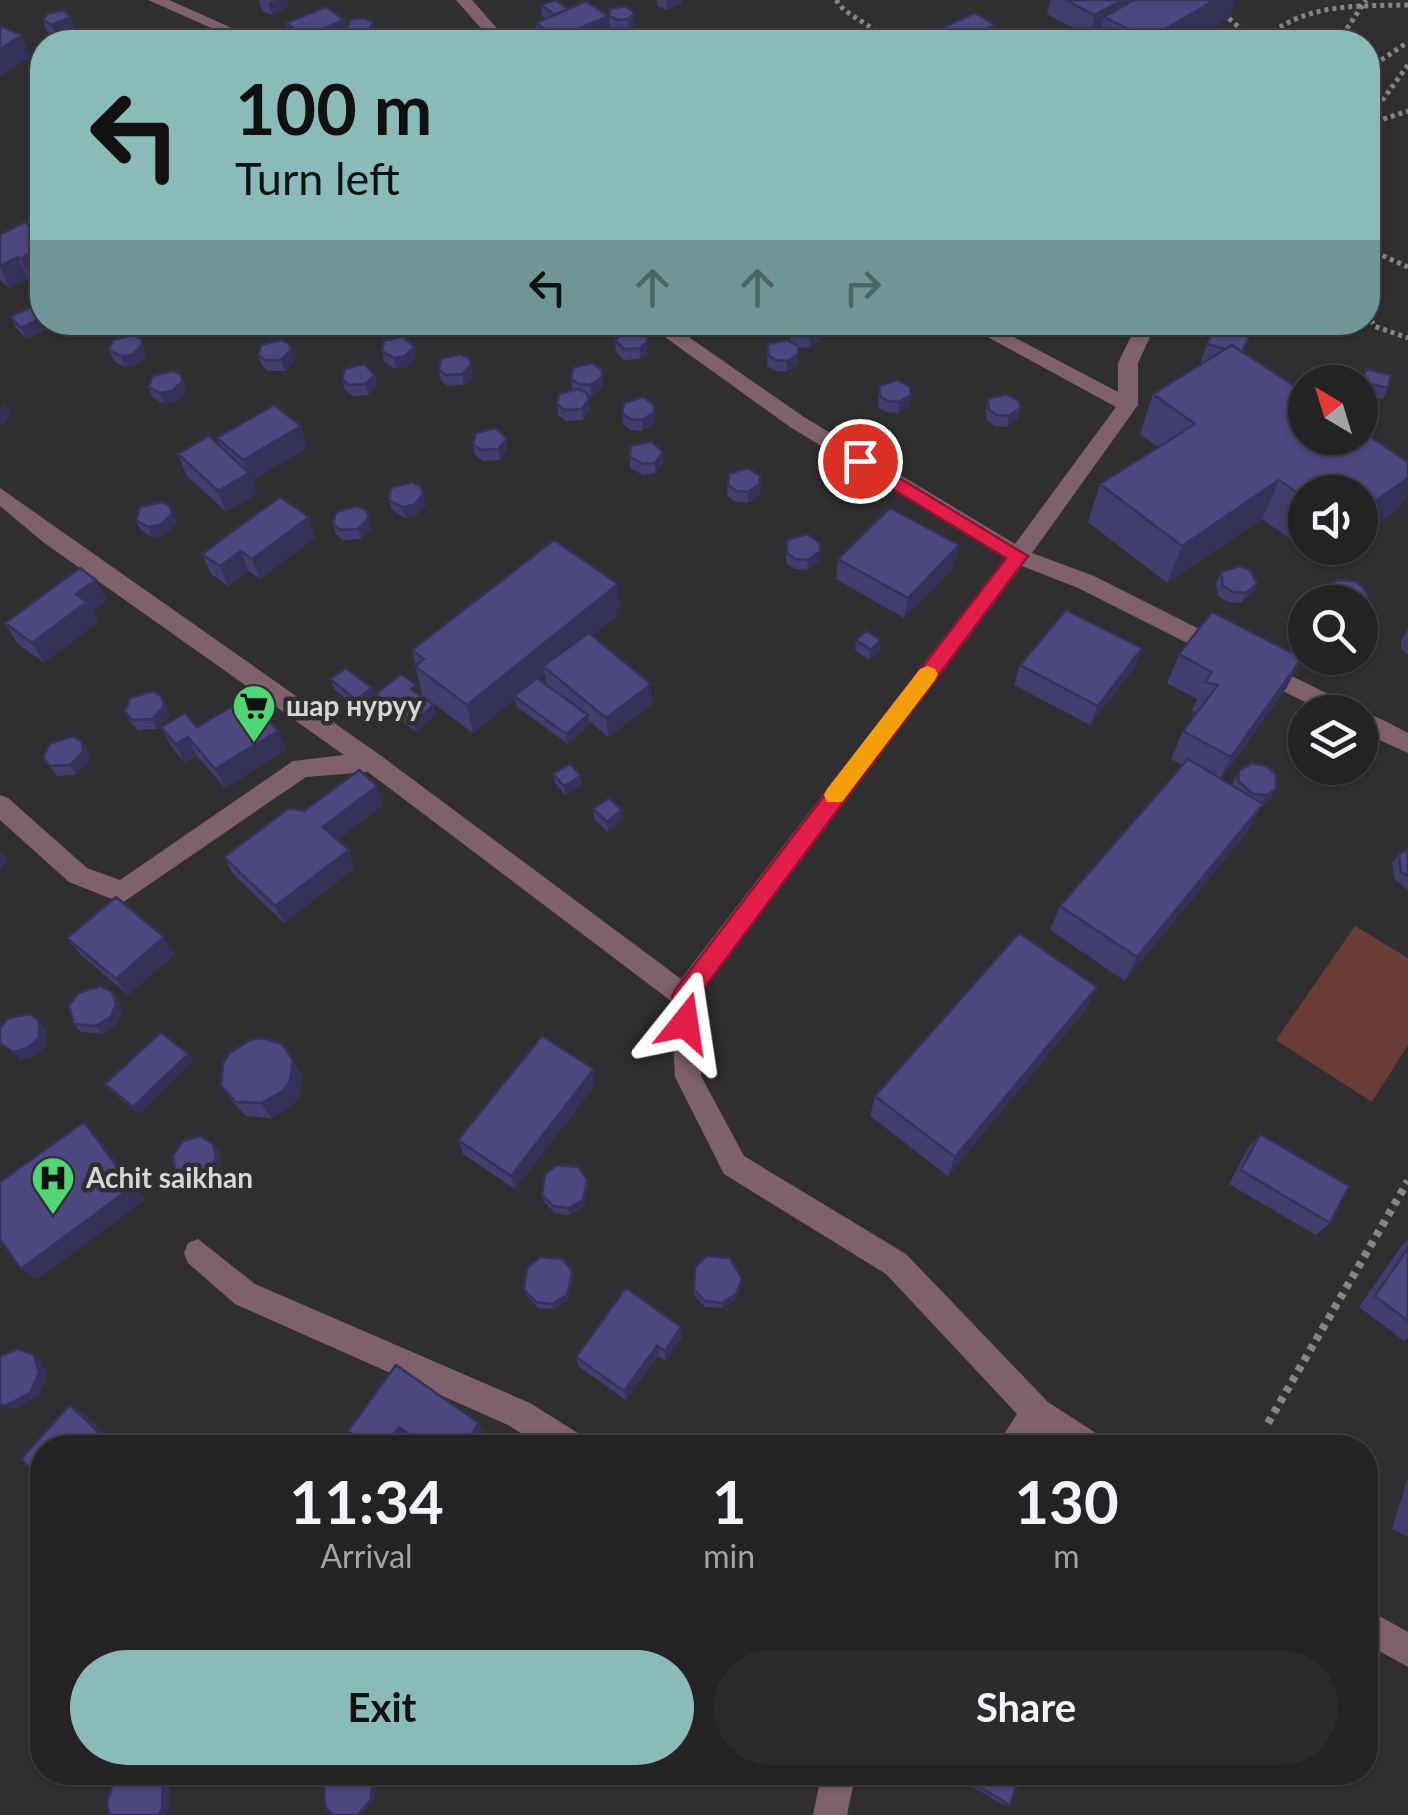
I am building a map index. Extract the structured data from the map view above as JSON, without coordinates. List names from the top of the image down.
{
  "places": {
    "supermarket": ["шар нуруу"],
    "hospital": ["Achit saikhan"]
  },
  "north": "top left",
  "page": {
    "turn": ["100 m", "Turn left"],
    "eta": [
      "11:34",
      "Arrival",
      "1",
      "min",
      "130",
      "m"
    ],
    "buttons": ["Exit", "Share"]
  }
}
